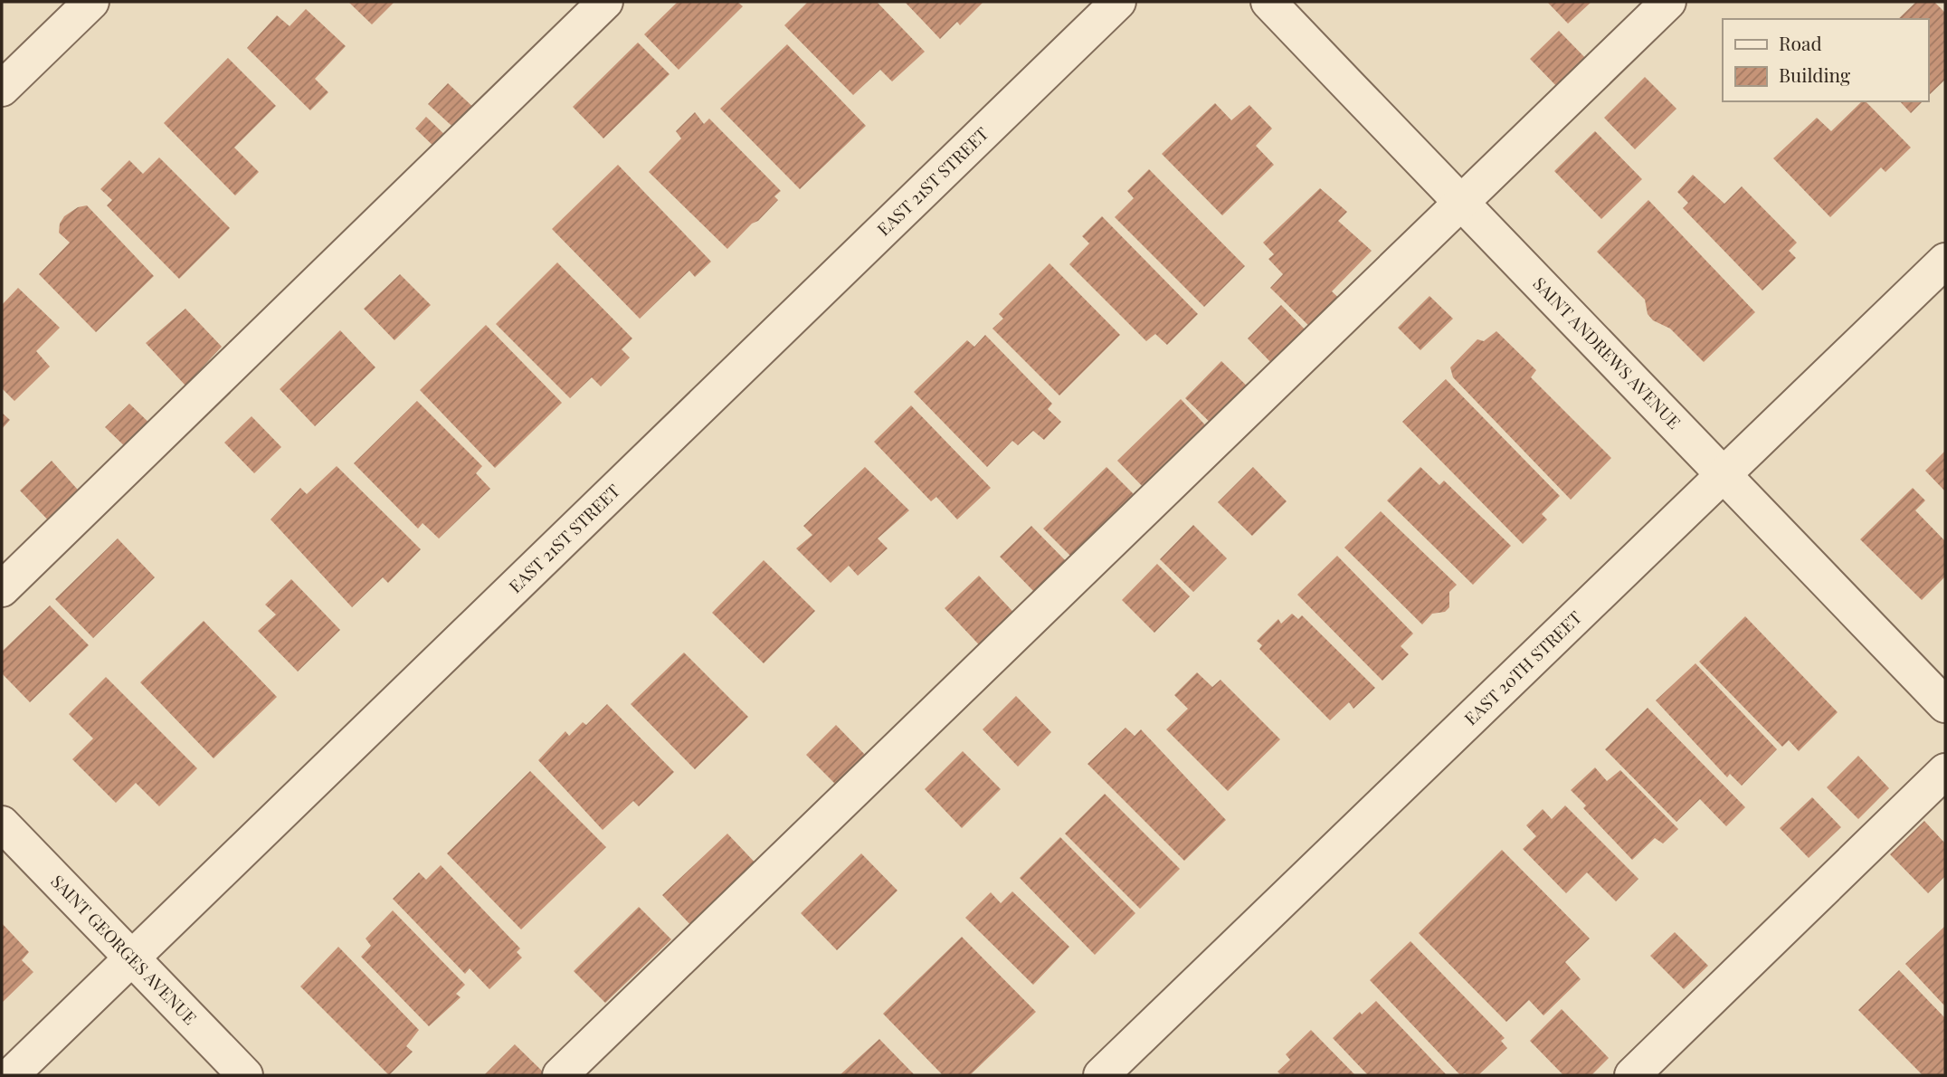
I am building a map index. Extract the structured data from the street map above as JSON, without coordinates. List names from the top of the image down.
{
  "streets": {
    "street": [
      "EAST 21ST STREET",
      "SAINT ANDREWS AVENUE",
      "EAST 20TH STREET",
      "SAINT GEORGES AVENUE"
    ]
  },
  "crossings": [
    ["EAST 21ST STREET", "SAINT GEORGES AVENUE"],
    ["SAINT ANDREWS AVENUE", "EAST 20TH STREET"]
  ],
  "legend": ["Road", "Building"]
}
